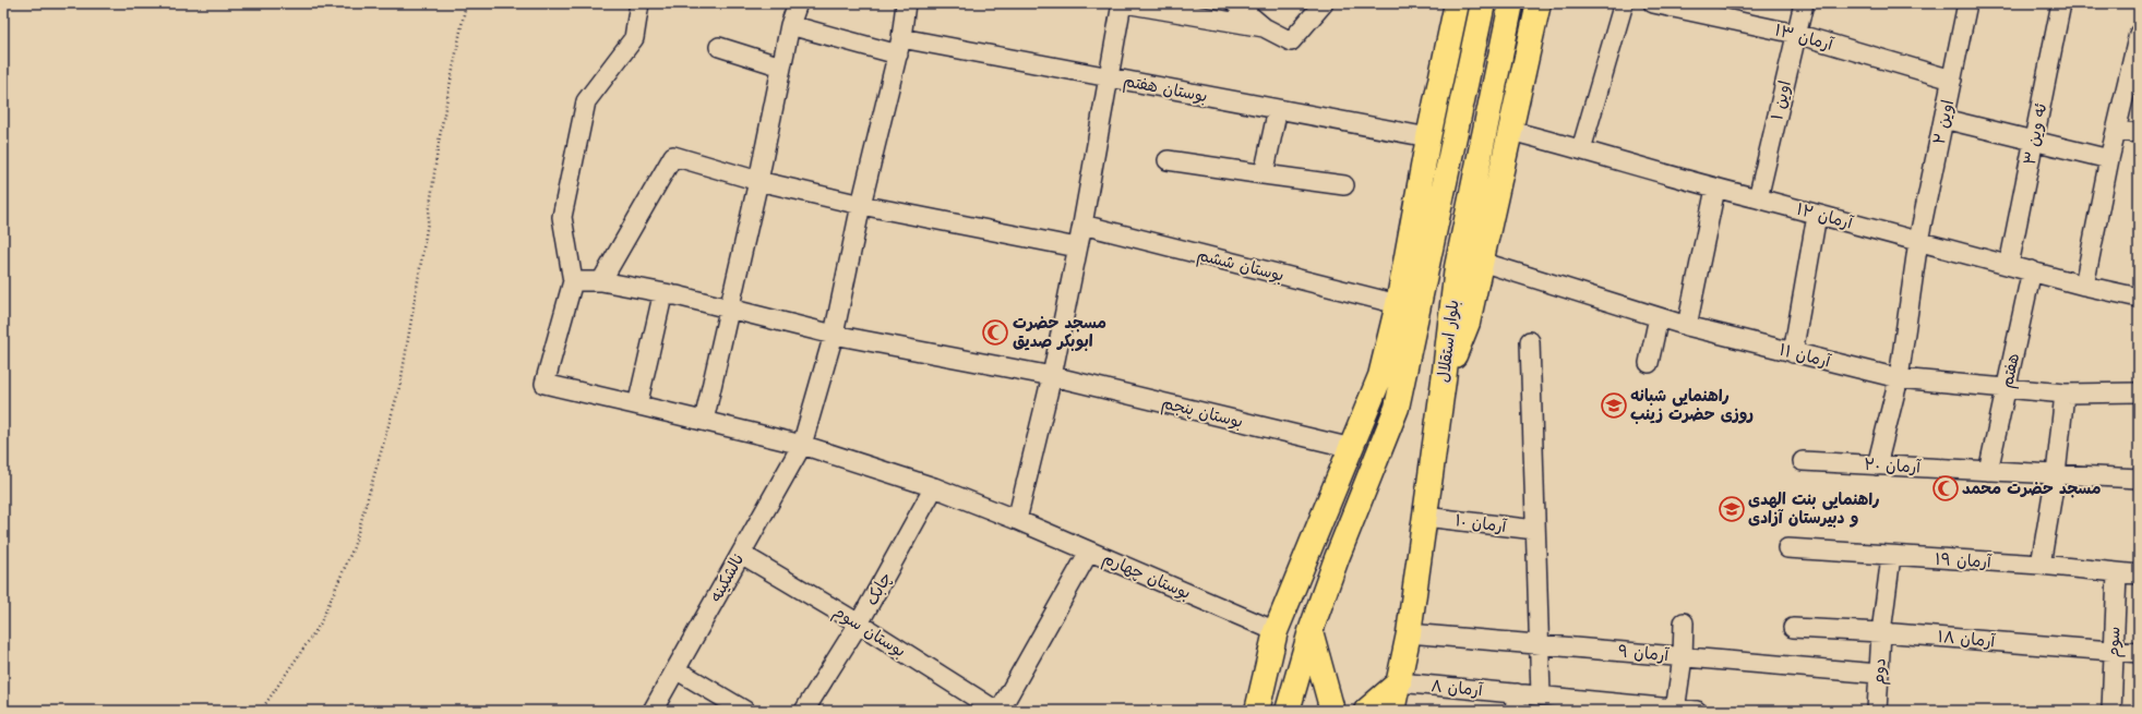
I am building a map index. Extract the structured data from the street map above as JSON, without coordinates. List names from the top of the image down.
{
  "streets": {
    "main road": ["بلوار استقلال"],
    "street": [
      "آرمان ۱۳",
      "بوستان هفتم",
      "اوین ۱",
      "اوین ۲",
      "ئه وین ۳",
      "آرمان ۱۲",
      "بوستان ششم",
      "آرمان ۱۱",
      "هفتم",
      "بوستان پنجم",
      "آرمان ۲۰",
      "آرمان ۱۰",
      "آرمان ۱۹",
      "بوستان چهارم",
      "نالشکینه",
      "چابک",
      "بوستان سوم",
      "آرمان ۱۸",
      "سوم",
      "آرمان ۹",
      "دوم",
      "آرمان ۸"
    ]
  },
  "crossings": [
    ["آرمان ۱۳", "اوین ۱"],
    ["آرمان ۱۳", "اوین ۲"],
    ["بوستان هفتم", "نالشکینه"],
    ["اوین ۱", "آرمان ۱۲"],
    ["اوین ۲", "آرمان ۱۲"],
    ["اوین ۲", "آرمان ۱۱"],
    ["اوین ۲", "آرمان ۲۰"],
    ["ئه وین ۳", "آرمان ۱۲"],
    ["آرمان ۱۲", "هفتم"],
    ["بلوار استقلال", "آرمان ۱۰"],
    ["بلوار استقلال", "آرمان ۹"],
    ["بلوار استقلال", "آرمان ۸"],
    ["آرمان ۱۱", "هفتم"],
    ["هفتم", "آرمان ۲۰"],
    ["بوستان پنجم", "بوستان چهارم"],
    ["بوستان پنجم", "نالشکینه"],
    ["آرمان ۱۹", "سوم"],
    ["آرمان ۱۹", "دوم"],
    ["بوستان چهارم", "نالشکینه"],
    ["بوستان چهارم", "چابک"],
    ["نالشکینه", "بوستان سوم"],
    ["چابک", "بوستان سوم"],
    ["آرمان ۱۸", "سوم"],
    ["آرمان ۱۸", "دوم"],
    ["آرمان ۹", "دوم"]
  ],
  "places": {
    "mosque": ["مسجد حضرت ابوبکر صدیق", "مسجد حضرت محمد"],
    "school or university": ["راهنمایی شبانه روزی حضرت زینب", "راهنمایی بنت الهدی و دبیرستان آزادی"]
  }
}
